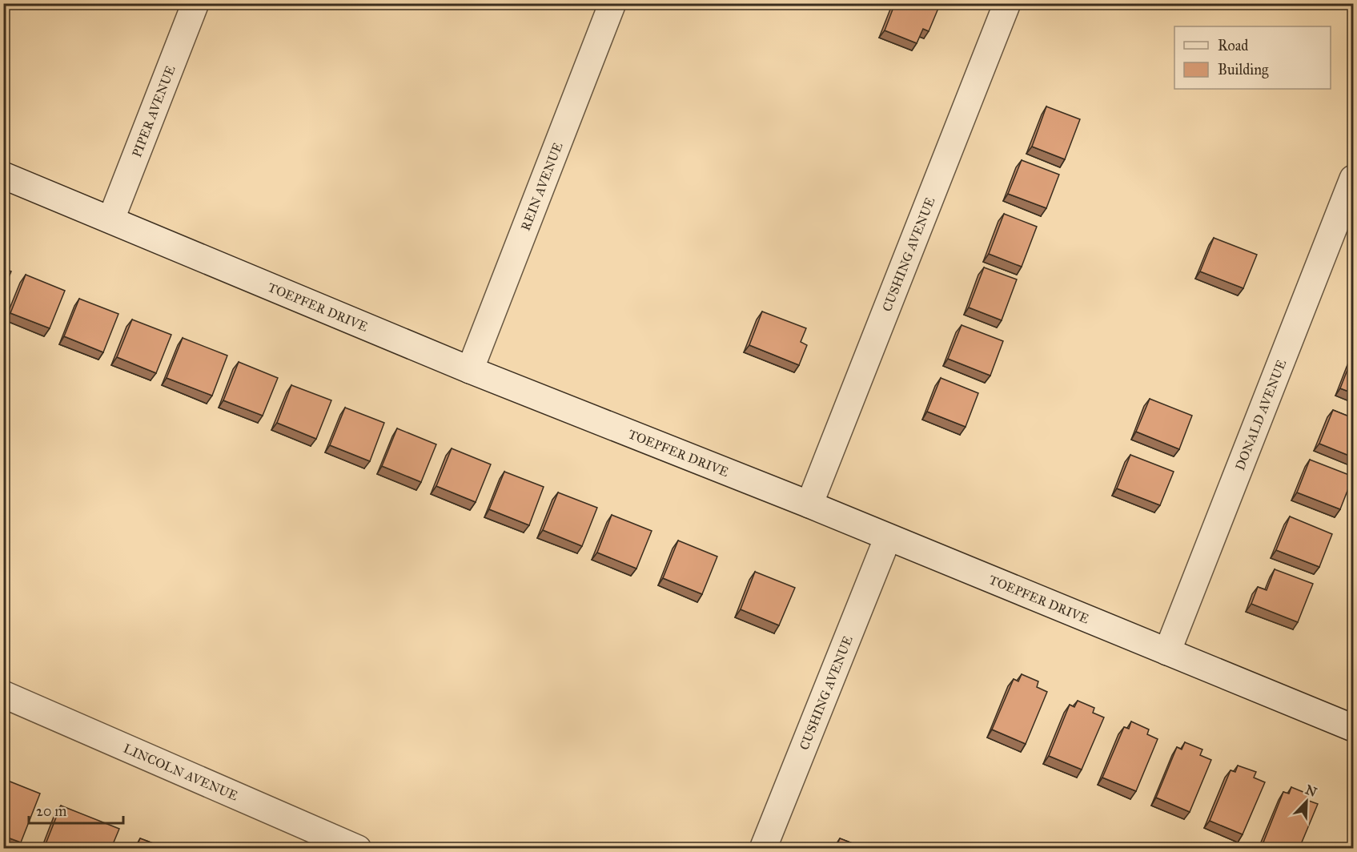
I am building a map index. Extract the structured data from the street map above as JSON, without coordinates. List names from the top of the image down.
{
  "streets": {
    "street": [
      "PIPER AVENUE",
      "REIN AVENUE",
      "CUSHING AVENUE",
      "TOEPFER DRIVE",
      "DONALD AVENUE",
      "LINCOLN AVENUE"
    ]
  },
  "crossings": [
    ["PIPER AVENUE", "TOEPFER DRIVE"],
    ["REIN AVENUE", "TOEPFER DRIVE"],
    ["CUSHING AVENUE", "TOEPFER DRIVE"],
    ["TOEPFER DRIVE", "DONALD AVENUE"]
  ],
  "legend": ["Road", "Building"],
  "scale_bar": "20 m",
  "north": "top right"
}
